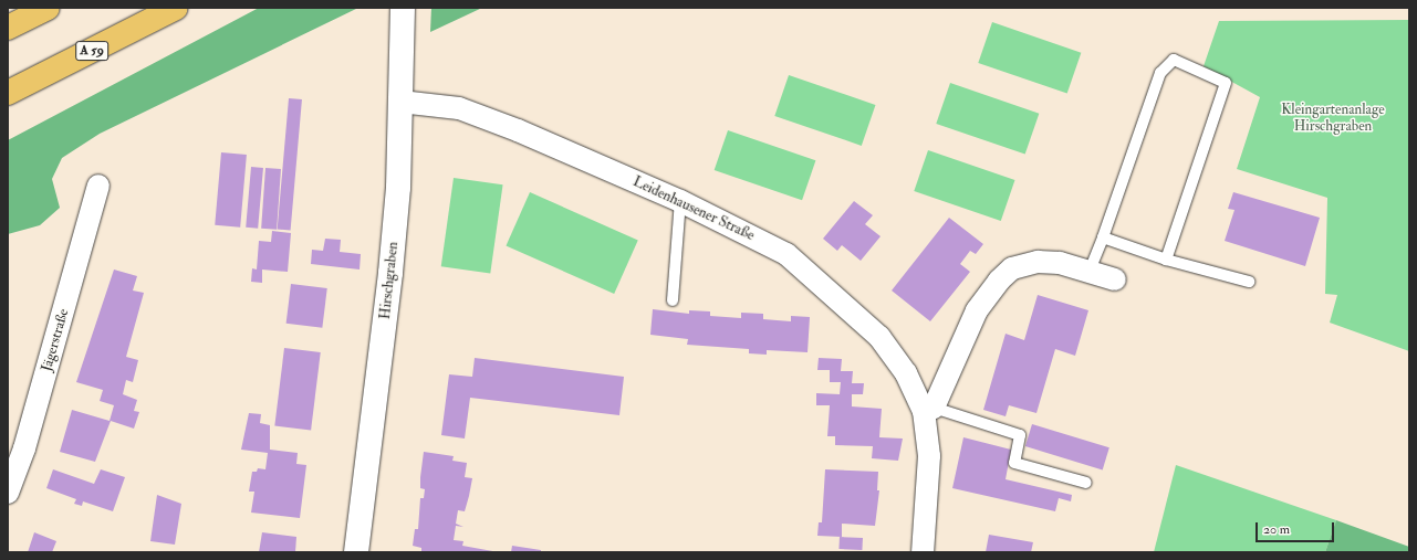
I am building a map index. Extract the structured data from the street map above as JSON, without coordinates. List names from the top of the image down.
{
  "streets": {
    "highway": ["A 59"],
    "street": ["Leidenhausener Straße", "Hirschgraben", "Jägerstraße"]
  },
  "crossings": [
    ["Leidenhausener Straße", "Hirschgraben"]
  ],
  "parks": ["Kleingartenanlage Hirschgraben"],
  "scale_bar": "20 m"
}
